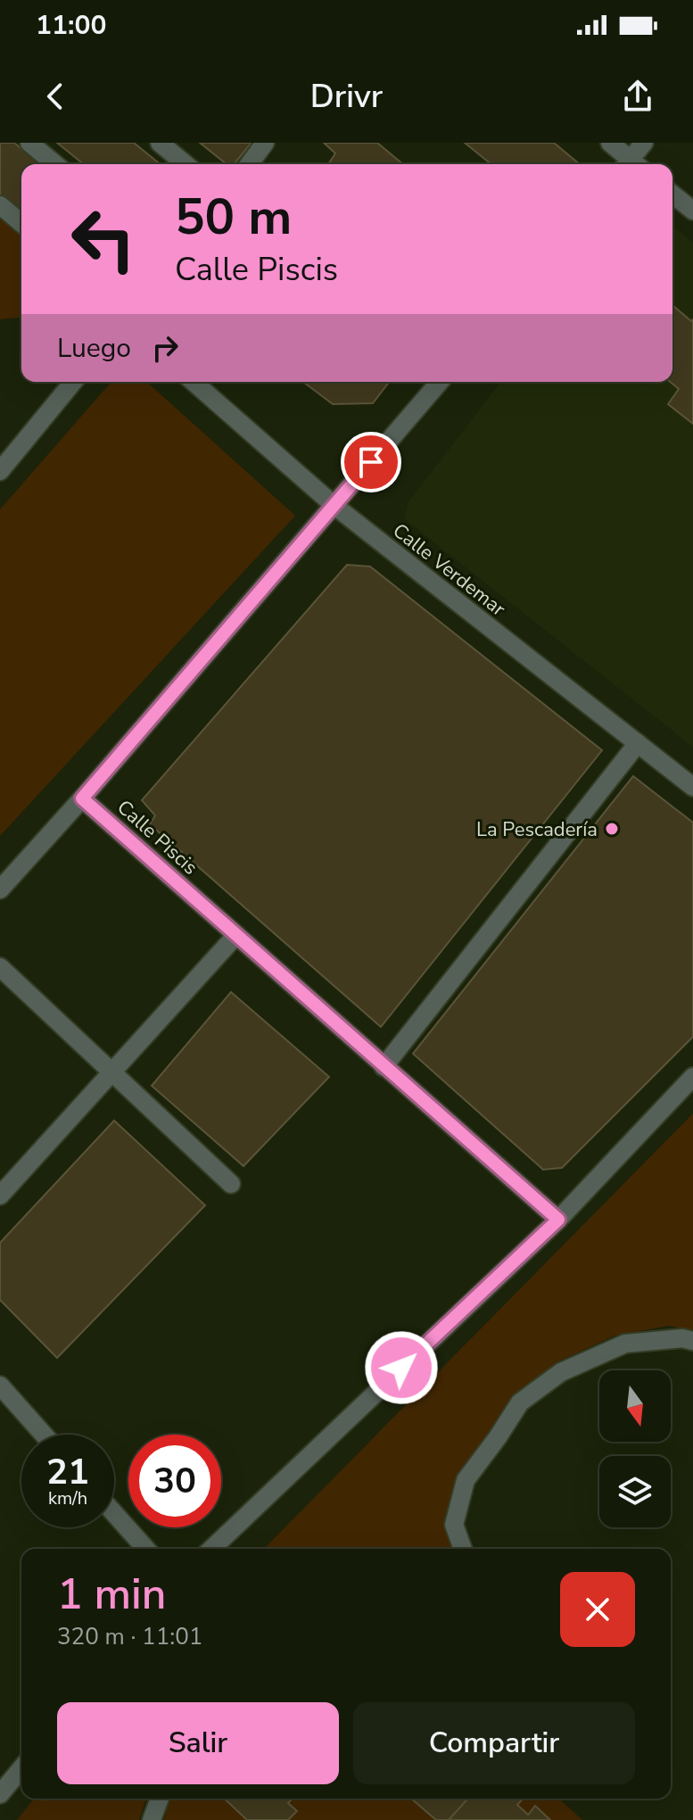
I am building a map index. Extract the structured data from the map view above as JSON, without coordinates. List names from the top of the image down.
{
  "streets": {
    "street": ["Calle Verdemar", "Calle Piscis"]
  },
  "places": ["La Pescadería"],
  "north": "bottom",
  "page": {
    "status": "11:00",
    "header": "Drivr",
    "turn": ["50 m", "Calle Piscis"],
    "then": "Luego",
    "speed": "21 km/h",
    "limit": "30",
    "heading": ["1 min", "320 m · 11:01"],
    "buttons": ["Salir", "Compartir"]
  }
}
